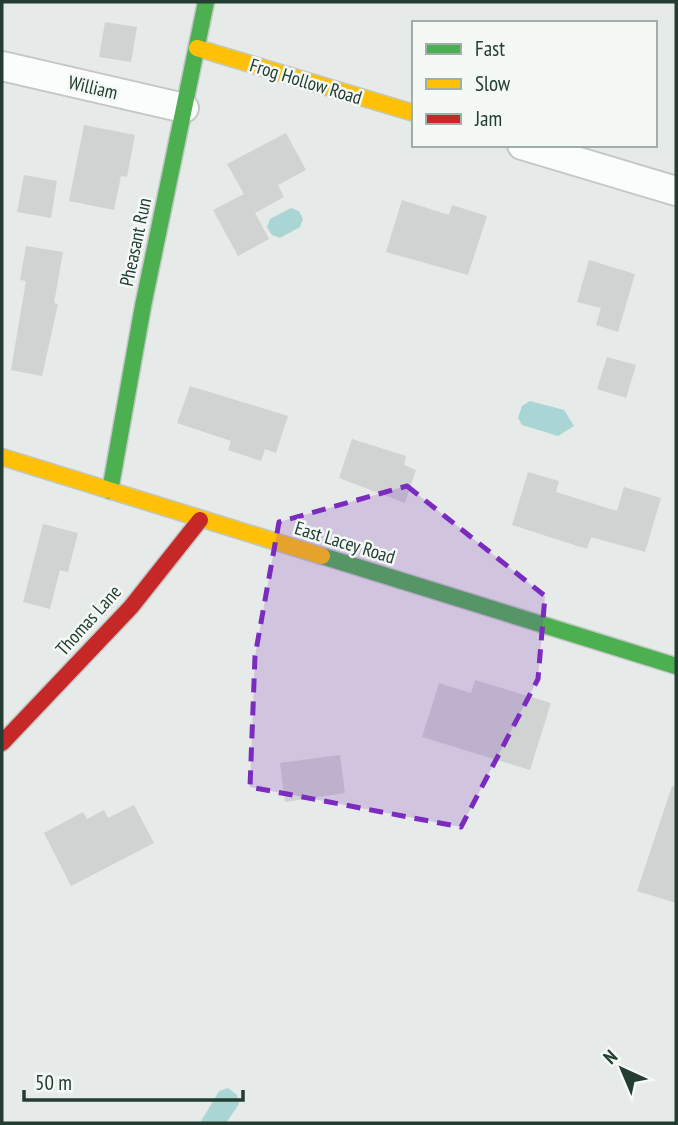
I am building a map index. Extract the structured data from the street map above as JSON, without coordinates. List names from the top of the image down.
{
  "streets": {
    "street": [
      "Frog Hollow Road",
      "William",
      "Pheasant Run",
      "East Lacey Road",
      "Thomas Lane"
    ]
  },
  "crossings": [
    ["Frog Hollow Road", "Pheasant Run"],
    ["William", "Pheasant Run"],
    ["Pheasant Run", "East Lacey Road"],
    ["East Lacey Road", "Thomas Lane"]
  ],
  "legend": ["Fast", "Slow", "Jam"],
  "scale_bar": "50 m",
  "north": "top left"
}
